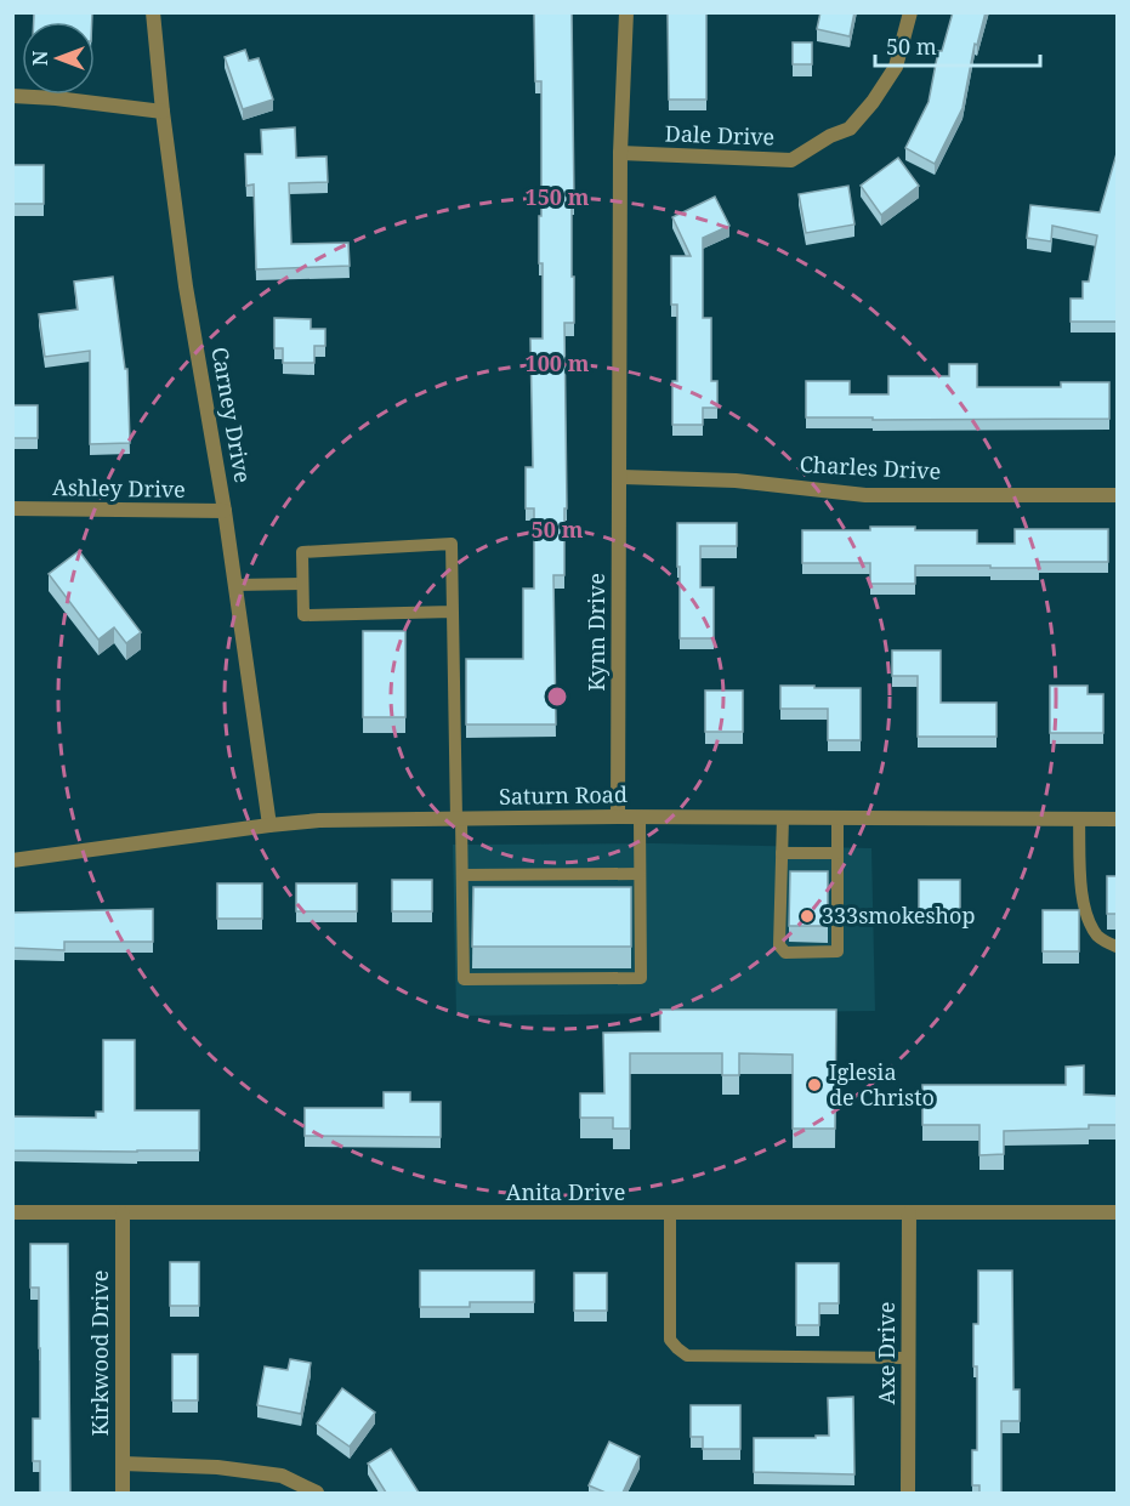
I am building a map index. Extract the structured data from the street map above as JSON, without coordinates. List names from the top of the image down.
{
  "streets": {
    "street": [
      "Dale Drive",
      "Carney Drive",
      "Charles Drive",
      "Ashley Drive",
      "Kynn Drive",
      "Saturn Road",
      "Anita Drive",
      "Kirkwood Drive",
      "Axe Drive"
    ]
  },
  "crossings": [
    ["Dale Drive", "Kynn Drive"],
    ["Carney Drive", "Ashley Drive"],
    ["Carney Drive", "Saturn Road"],
    ["Charles Drive", "Kynn Drive"],
    ["Kynn Drive", "Saturn Road"],
    ["Anita Drive", "Kirkwood Drive"],
    ["Anita Drive", "Axe Drive"]
  ],
  "places": ["333smokeshop", "Iglesia de Christo"],
  "scale_bar": "50 m",
  "north": "left",
  "rings": ["150 m", "100 m", "50 m"]
}
